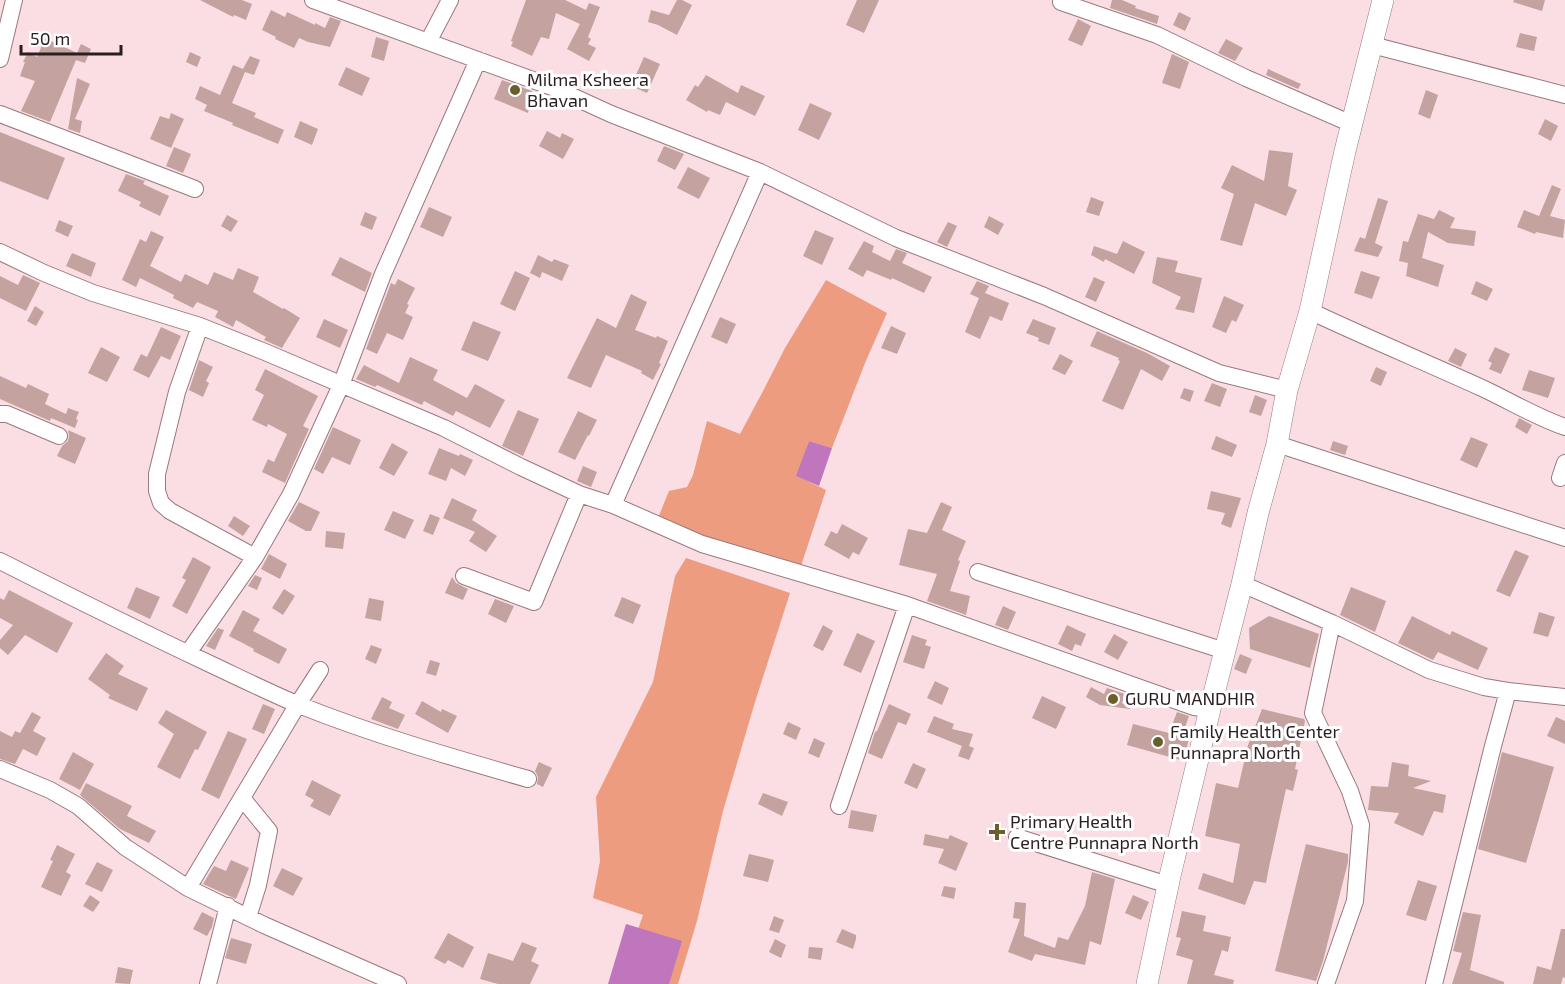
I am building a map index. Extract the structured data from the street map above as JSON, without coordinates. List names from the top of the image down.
{
  "places": {
    "other": ["Milma Ksheera Bhavan", "GURU MANDHIR", "Family Health Center Punnapra North"],
    "health": ["Primary Health Centre Punnapra North"]
  },
  "scale_bar": "50 m"
}
